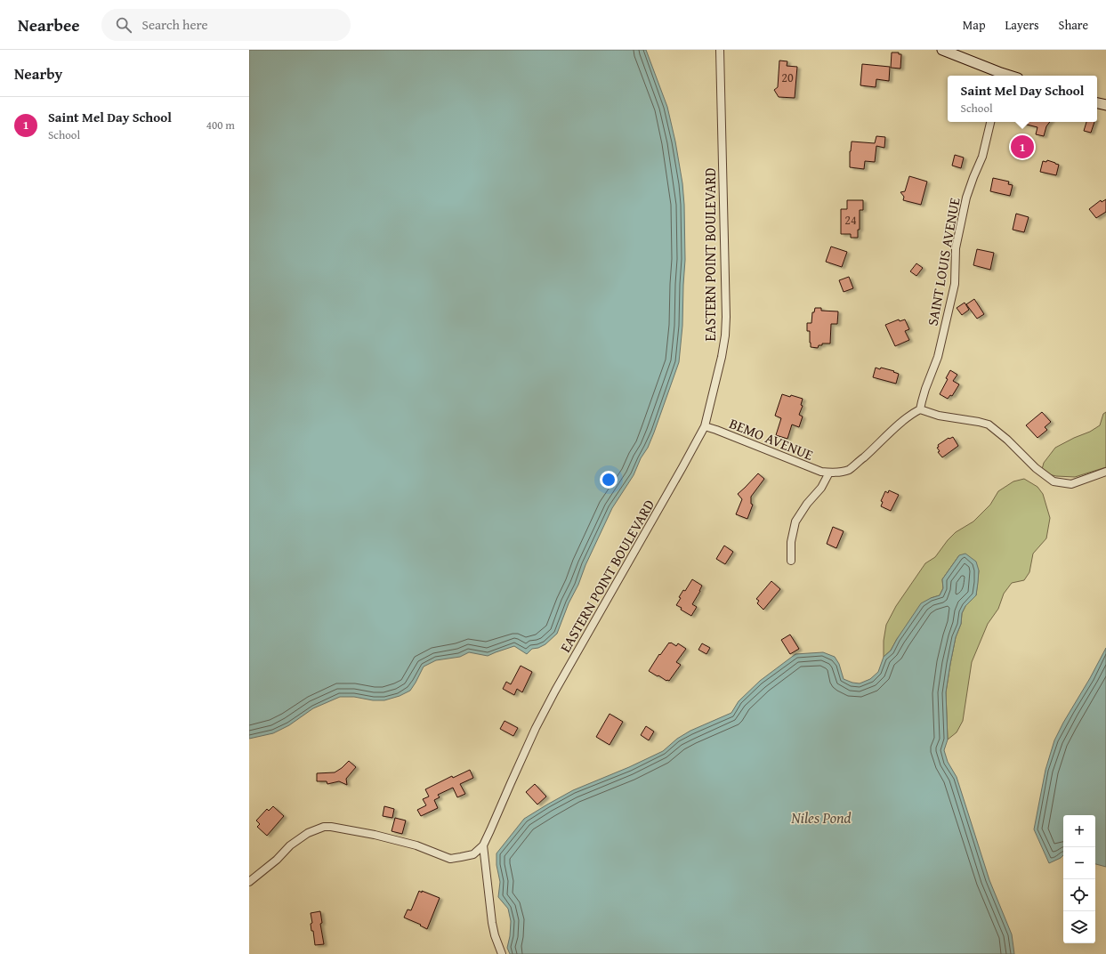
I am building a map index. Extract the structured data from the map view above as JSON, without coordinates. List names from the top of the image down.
{
  "streets": {
    "street": ["EASTERN POINT BOULEVARD", "SAINT LOUIS AVENUE", "BEMO AVENUE"]
  },
  "crossings": [
    ["EASTERN POINT BOULEVARD", "BEMO AVENUE"]
  ],
  "water": ["Niles Pond"],
  "house_numbers": ["20", "24"],
  "page": {
    "header": "Nearbee",
    "search": "Search here",
    "nav": ["Map", "Layers", "Share"],
    "heading": "Nearby",
    "popup": ["Saint Mel Day School", "School"],
    "list": [
      {
        "mark": "1",
        "name": "Saint Mel Day School",
        "note": "School",
        "value": "400 m"
      }
    ],
    "pins": "1",
    "map_buttons": ["+", "−"]
  }
}
